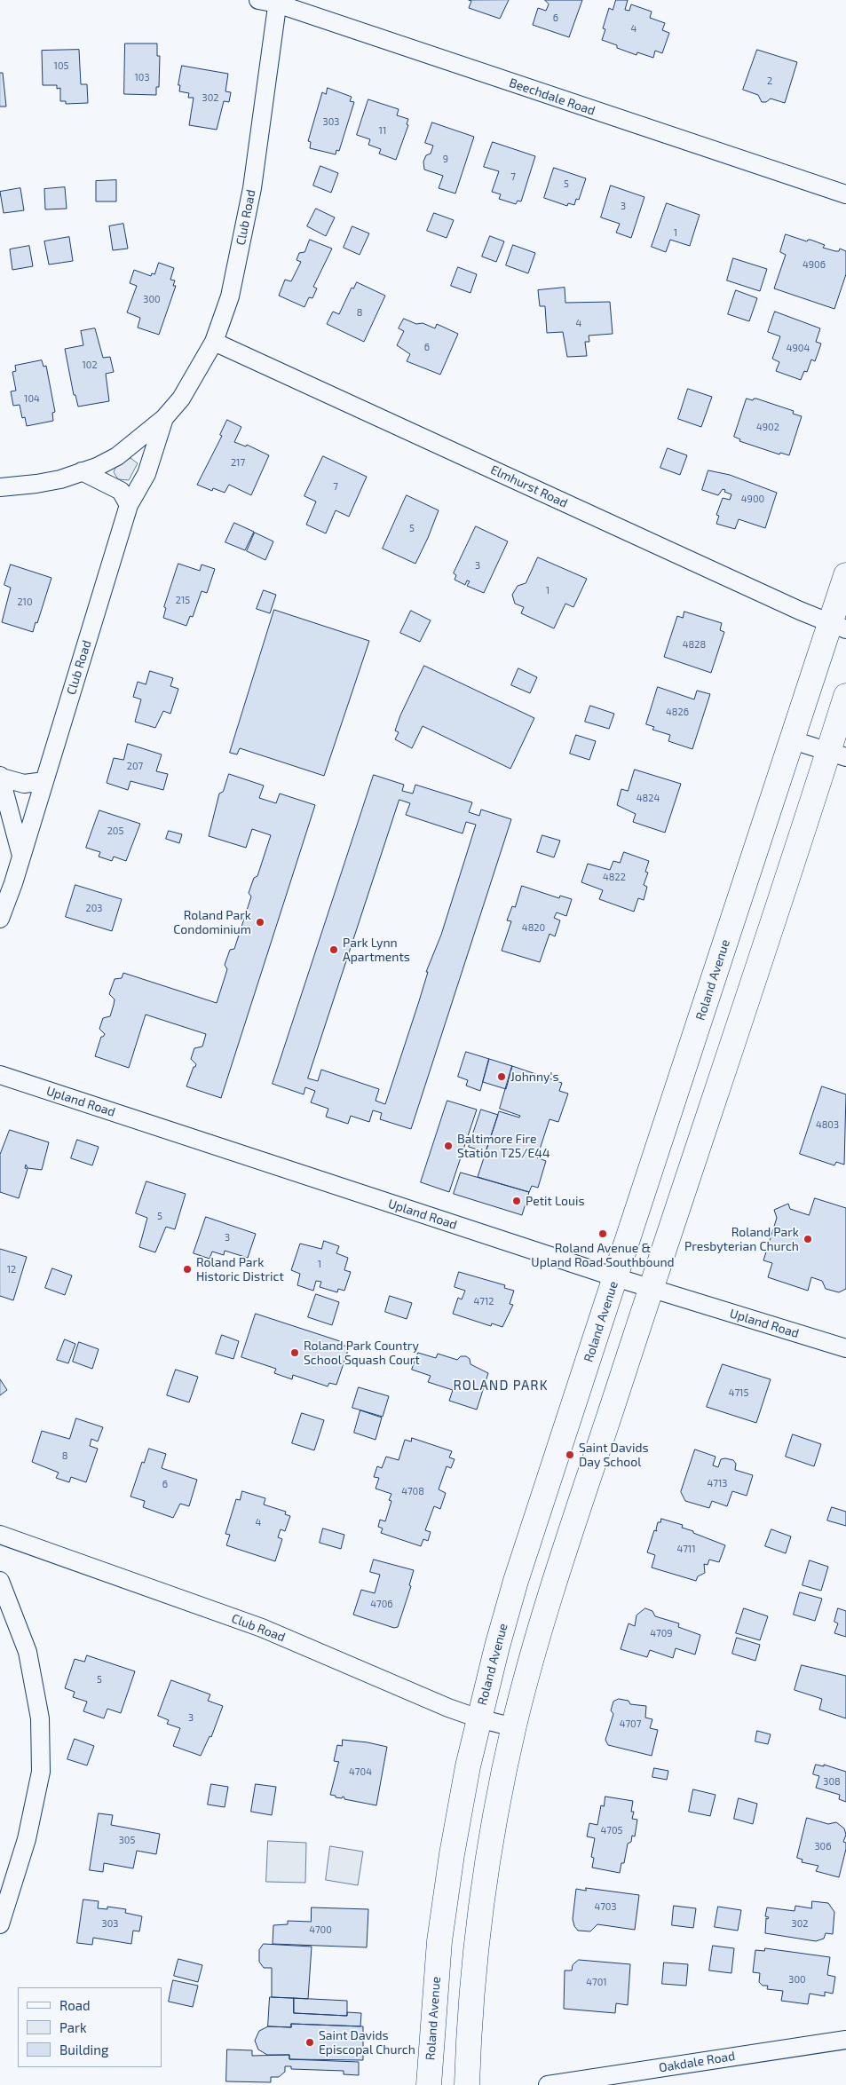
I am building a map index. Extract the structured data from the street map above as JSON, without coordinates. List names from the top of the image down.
{
  "streets": {
    "main road": ["Roland Avenue"],
    "street": [
      "Beechdale Road",
      "Club Road",
      "Elmhurst Road",
      "Upland Road",
      "Oakdale Road"
    ]
  },
  "crossings": [
    ["Beechdale Road", "Club Road"],
    ["Club Road", "Elmhurst Road"],
    ["Club Road", "Roland Avenue"],
    ["Elmhurst Road", "Roland Avenue"],
    ["Roland Avenue", "Upland Road"]
  ],
  "districts": ["ROLAND PARK"],
  "places": [
    "Roland Park Condominium",
    "Park Lynn Apartments",
    "Johnny's",
    "Baltimore Fire Station T25/E44",
    "Petit Louis",
    "Roland Avenue & Upland Road Southbound",
    "Roland Park Presbyterian Church",
    "Roland Park Historic District",
    "Roland Park Country School Squash Court",
    "Saint Davids Day School",
    "Saint Davids Episcopal Church"
  ],
  "house_numbers": [
    "6",
    "4",
    "105",
    "103",
    "2",
    "302",
    "303",
    "11",
    "9",
    "7",
    "5",
    "3",
    "1",
    "4906",
    "300",
    "8",
    "4",
    "6",
    "4904",
    "102",
    "104",
    "4902",
    "217",
    "7",
    "4900",
    "5",
    "3",
    "1",
    "215",
    "210",
    "4828",
    "4826",
    "207",
    "4824",
    "205",
    "4822",
    "203",
    "4820",
    "4803",
    "5",
    "3",
    "1",
    "12",
    "4712",
    "4715",
    "8",
    "4713",
    "6",
    "4708",
    "4",
    "4711",
    "4706",
    "4709",
    "5",
    "3",
    "4707",
    "4704",
    "308",
    "4705",
    "305",
    "306",
    "4703",
    "303",
    "302",
    "4700",
    "300",
    "4701"
  ],
  "legend": ["Road", "Park", "Building"]
}
